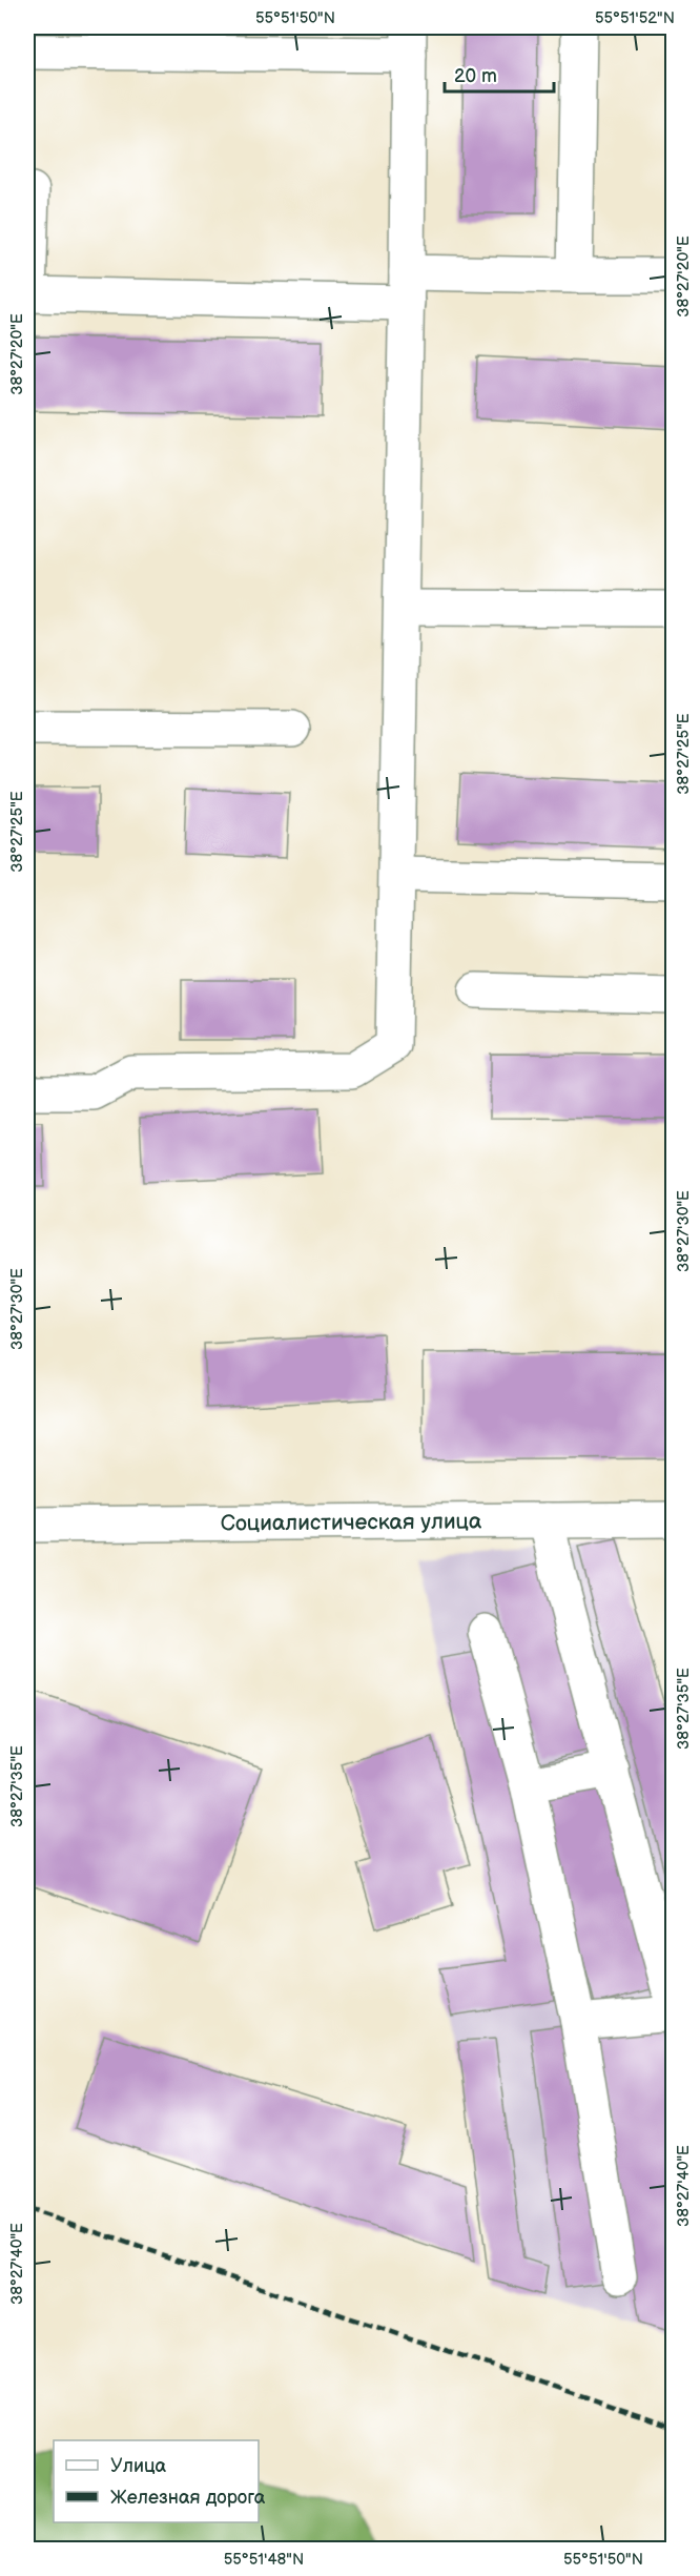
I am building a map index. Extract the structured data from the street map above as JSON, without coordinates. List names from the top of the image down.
{
  "streets": {
    "street": ["Социалистическая улица"]
  },
  "legend": ["Улица", "Железная дорога"],
  "scale_bar": "20 m",
  "coordinates": [
    "55°51'50\"N",
    "55°51'52\"N",
    "38°27'20\"E",
    "38°27'25\"E",
    "38°27'30\"E",
    "38°27'35\"E",
    "38°27'40\"E",
    "55°51'48\"N"
  ]
}
